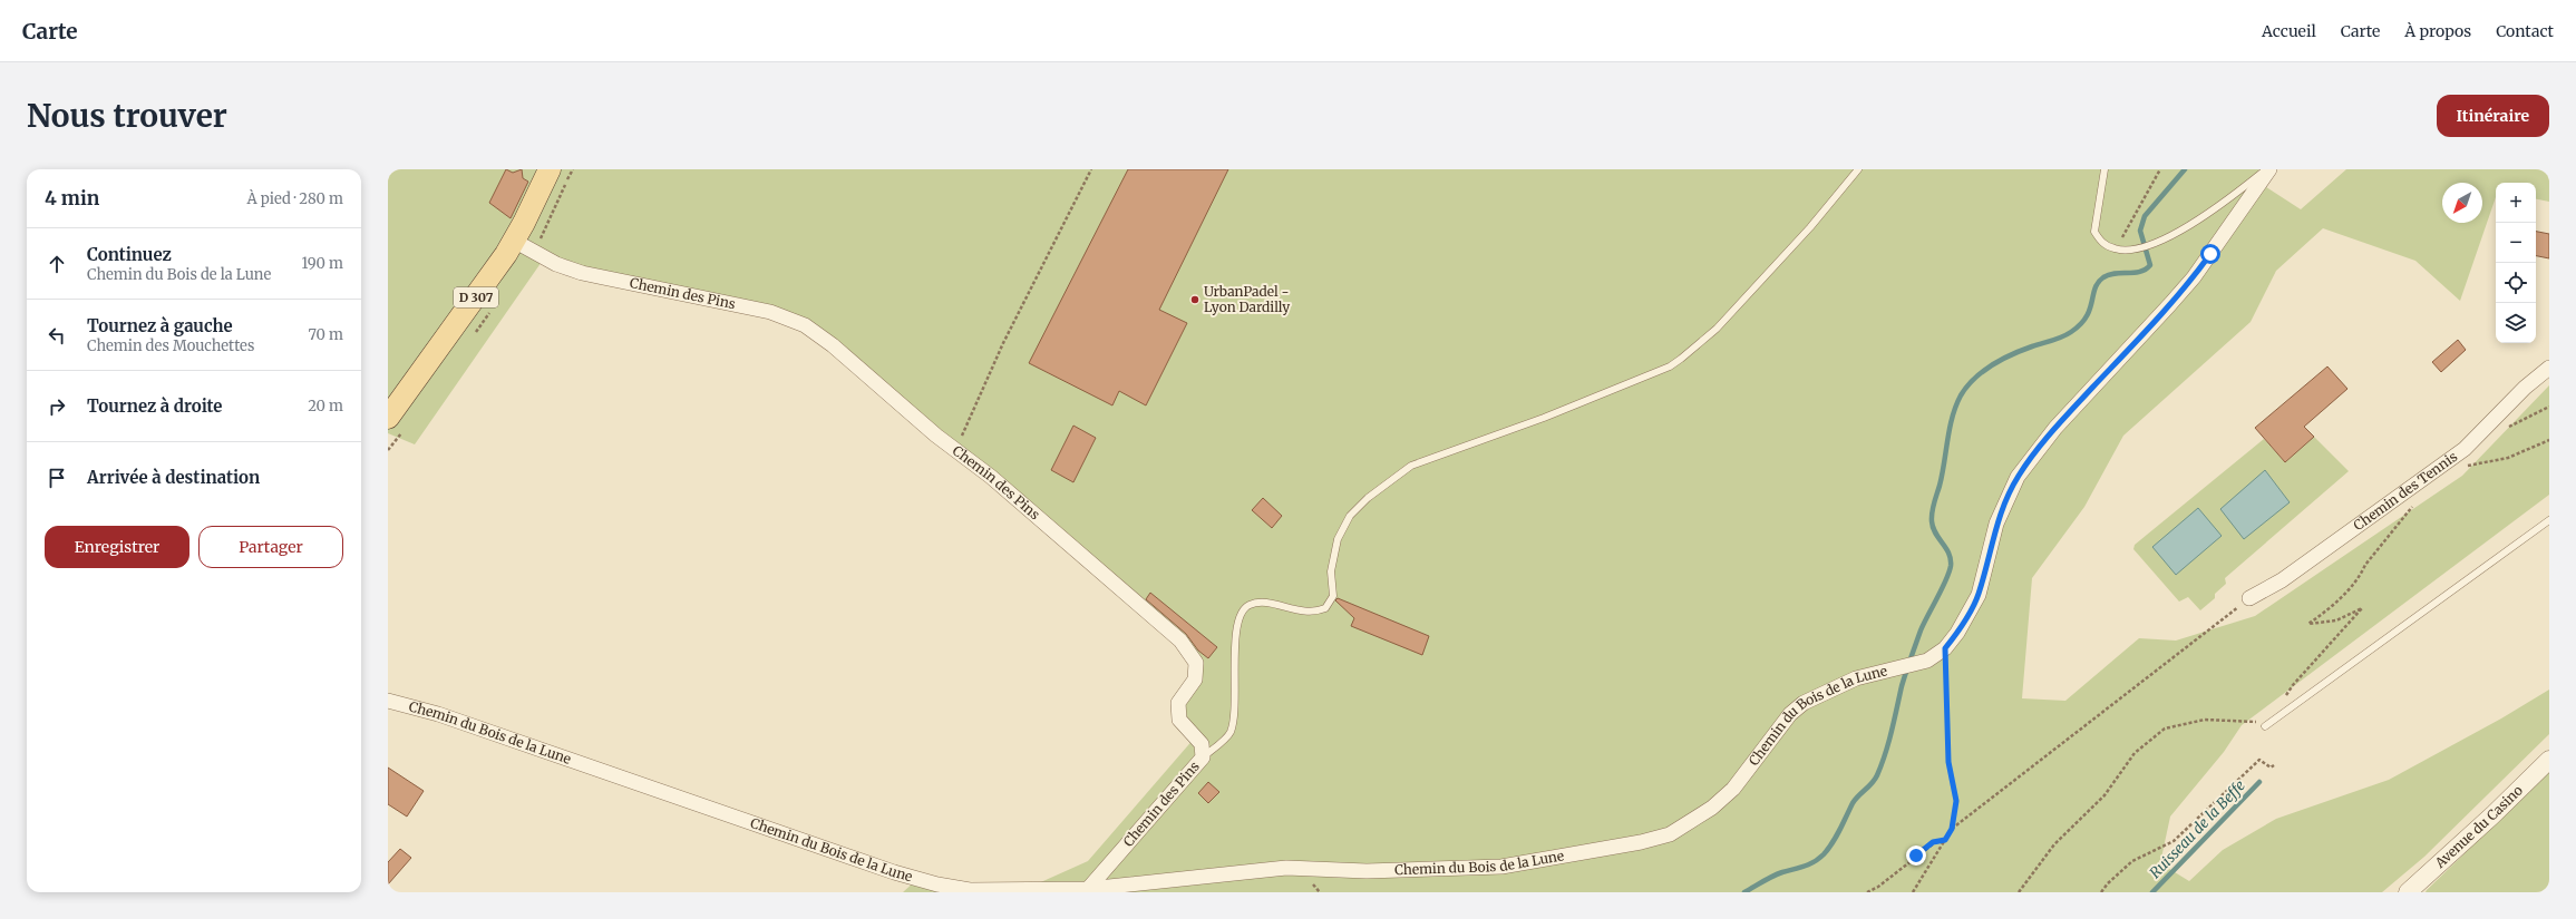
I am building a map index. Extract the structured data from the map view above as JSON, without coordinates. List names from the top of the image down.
{
  "streets": {
    "main road": ["D 307"],
    "street": [
      "Chemin des Pins",
      "Chemin des Tennis",
      "Chemin du Bois de la Lune",
      "Avenue du Casino"
    ]
  },
  "crossings": [
    ["Chemin des Pins", "D 307"],
    ["Chemin des Pins", "Chemin du Bois de la Lune"]
  ],
  "water": ["Ruisseau de la Beffe"],
  "places": ["UrbanPadel - Lyon Dardilly"],
  "north": "bottom left",
  "page": {
    "header": "Carte",
    "nav": [
      "Accueil",
      "Carte",
      "À propos",
      "Contact"
    ],
    "buttons": [
      "Itinéraire",
      ["Enregistrer", "Partager"]
    ],
    "title": "Nous trouver",
    "heading": ["4 min", "À pied · 280 m"],
    "map_buttons": ["+", "−"],
    "list": [
      ["Continuez", "Chemin du Bois de la Lune", "190 m"],
      ["Tournez à gauche", "Chemin des Mouchettes", "70 m"],
      ["Tournez à droite", "20 m"],
      "Arrivée à destination"
    ]
  }
}
